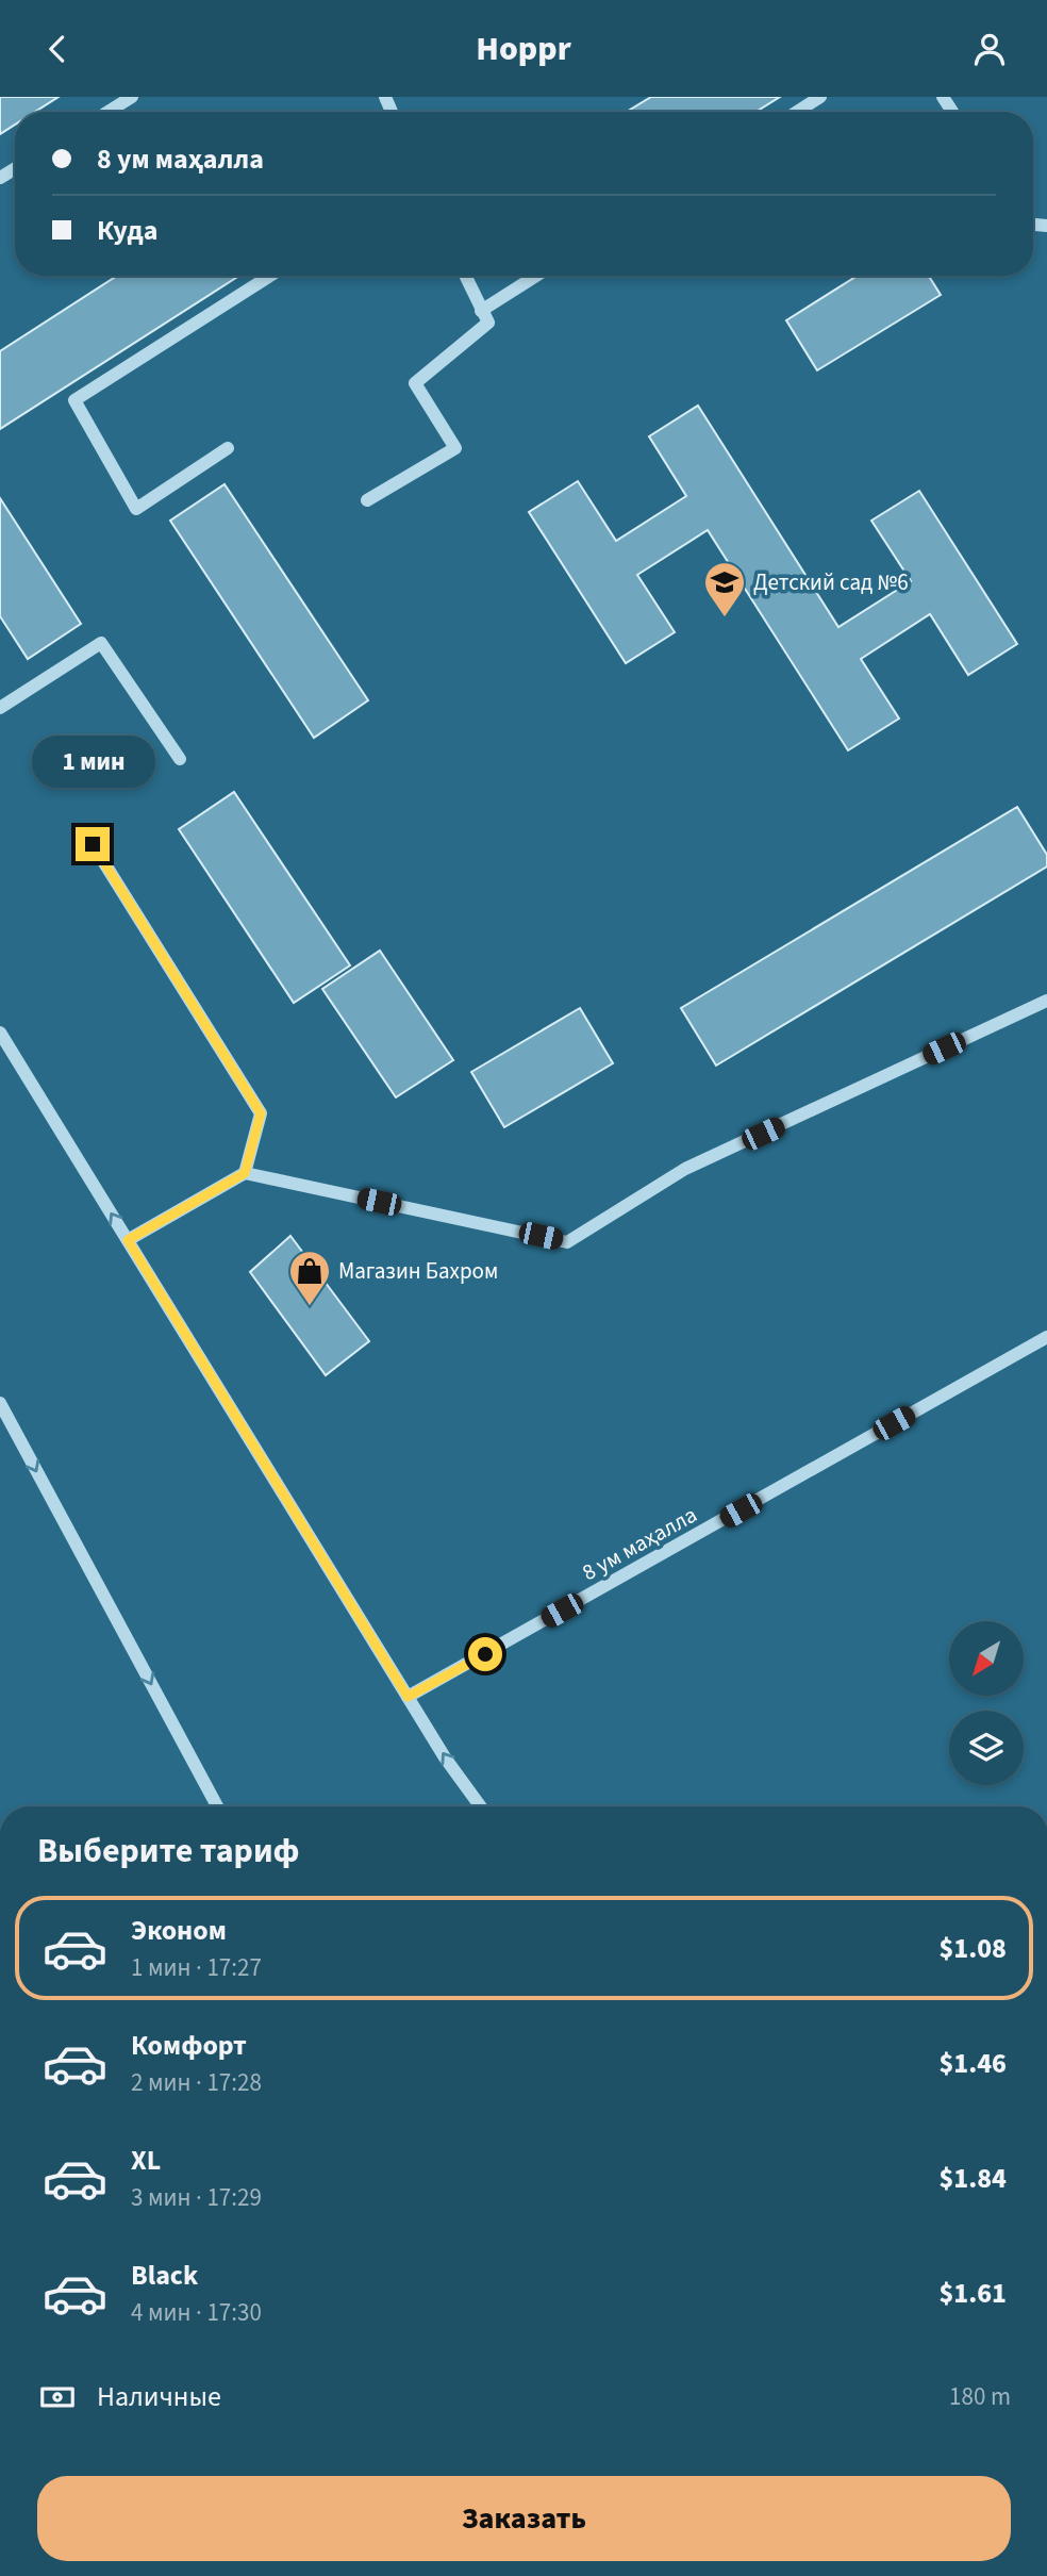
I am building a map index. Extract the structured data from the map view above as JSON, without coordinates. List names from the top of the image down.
{
  "streets": {
    "street": ["8 ум маҳалла"]
  },
  "places": {
    "school or university": ["Детский сад №6"],
    "shop": ["Магазин Бахром"]
  },
  "north": "bottom left",
  "page": {
    "header": "Hoppr",
    "banner": ["8 ум маҳалла", "Куда"],
    "bubble": "1 мин",
    "heading": "Выберите тариф",
    "list": [
      {
        "name": "Эконом",
        "note": "1 мин · 17:27",
        "value": "$1.08"
      },
      {
        "name": "Комфорт",
        "note": "2 мин · 17:28",
        "value": "$1.46"
      },
      {
        "name": "XL",
        "note": "3 мин · 17:29",
        "value": "$1.84"
      },
      {
        "name": "Black",
        "note": "4 мин · 17:30",
        "value": "$1.61"
      }
    ],
    "pay": ["Наличные", "180 m"],
    "buttons": "Заказать"
  }
}
